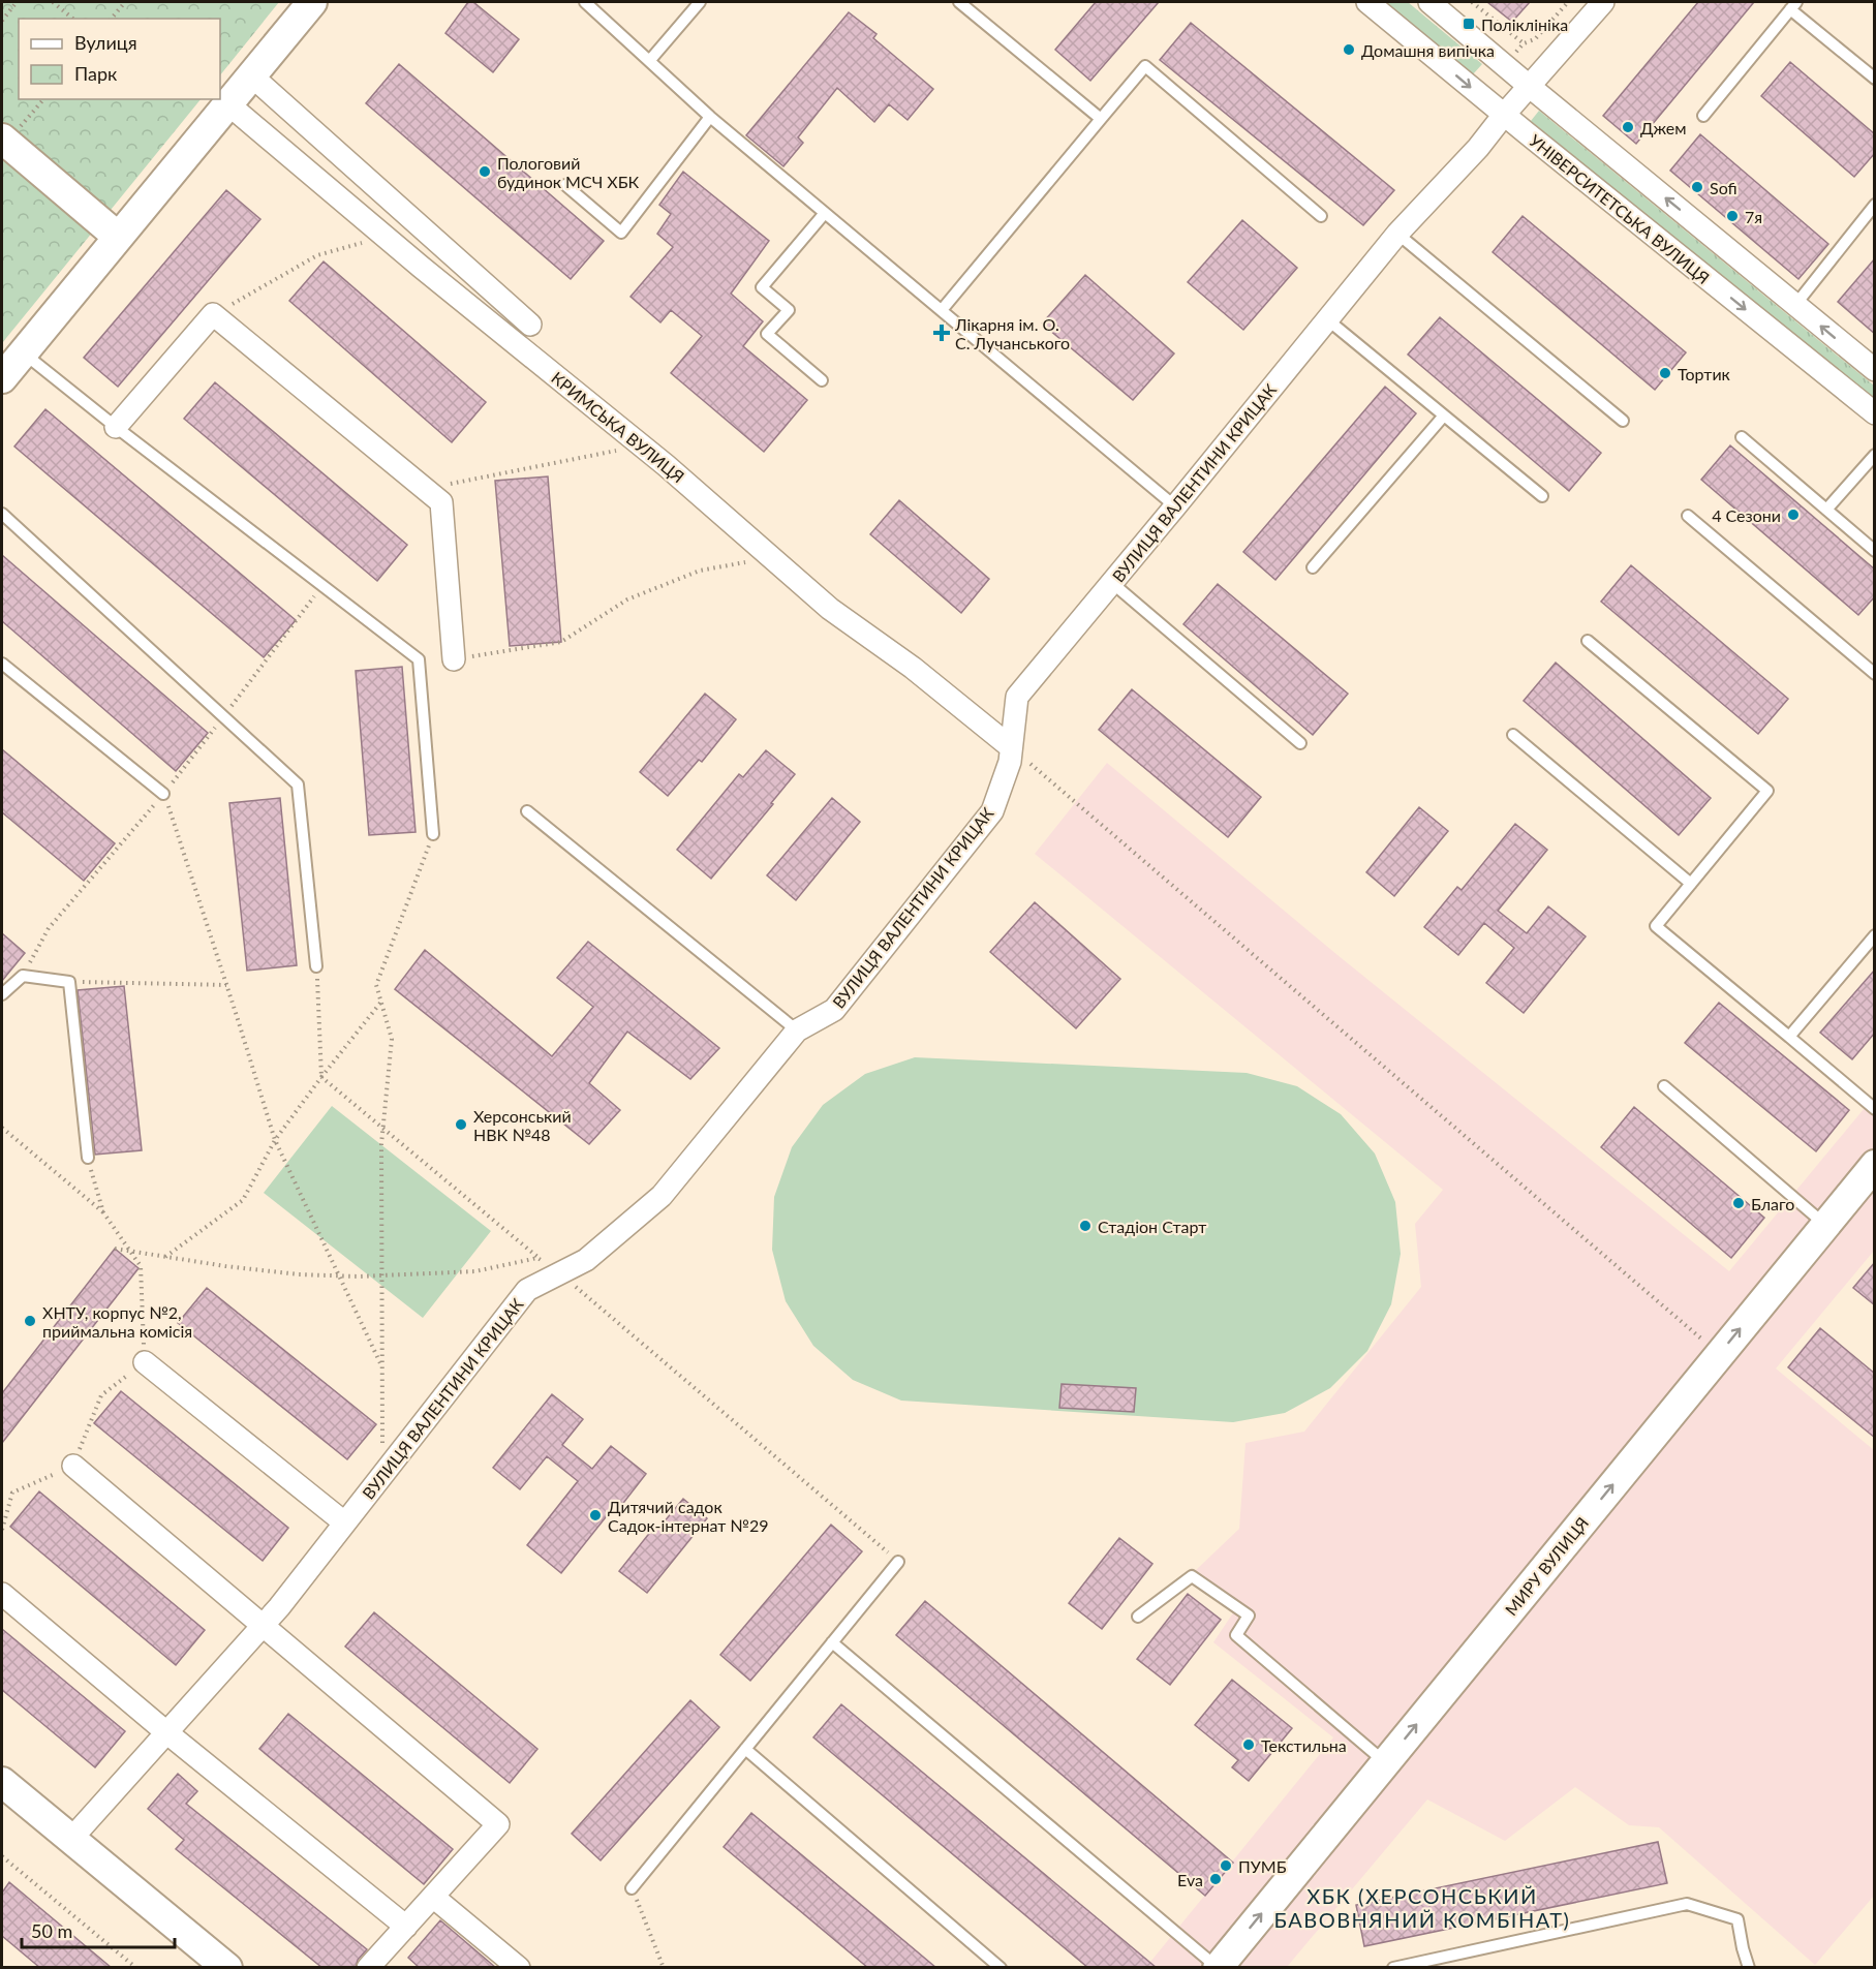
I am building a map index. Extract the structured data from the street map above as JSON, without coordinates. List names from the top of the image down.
{
  "streets": {
    "street": [
      "УНІВЕРСИТЕТСЬКА ВУЛИЦЯ",
      "КРИМСЬКА ВУЛИЦЯ",
      "ВУЛИЦЯ ВАЛЕНТИНИ КРИЦАК",
      "МИРУ ВУЛИЦЯ"
    ]
  },
  "crossings": [
    ["УНІВЕРСИТЕТСЬКА ВУЛИЦЯ", "ВУЛИЦЯ ВАЛЕНТИНИ КРИЦАК"],
    ["КРИМСЬКА ВУЛИЦЯ", "ВУЛИЦЯ ВАЛЕНТИНИ КРИЦАК"]
  ],
  "one_way": ["МИРУ ВУЛИЦЯ"],
  "districts": ["ХБК (ХЕРСОНСЬКИЙ БАВОВНЯНИЙ КОМБІНАТ)"],
  "places": {
    "transit": ["Поліклініка"],
    "other": [
      "Домашня випічка",
      "Джем",
      "Пологовий будинок МСЧ ХБК",
      "Sofi",
      "7я",
      "Тортик",
      "4 Сезони",
      "Херсонський НВК №48",
      "Благо",
      "Стадіон Старт",
      "ХНТУ, корпус №2, приймальна комісія",
      "Дитячий садок Садок-інтернат №29",
      "Текстильна",
      "ПУМБ",
      "Eva"
    ],
    "health": ["Лікарня ім. О. С. Лучанського"]
  },
  "legend": ["Вулиця", "Парк"],
  "scale_bar": "50 m"
}
